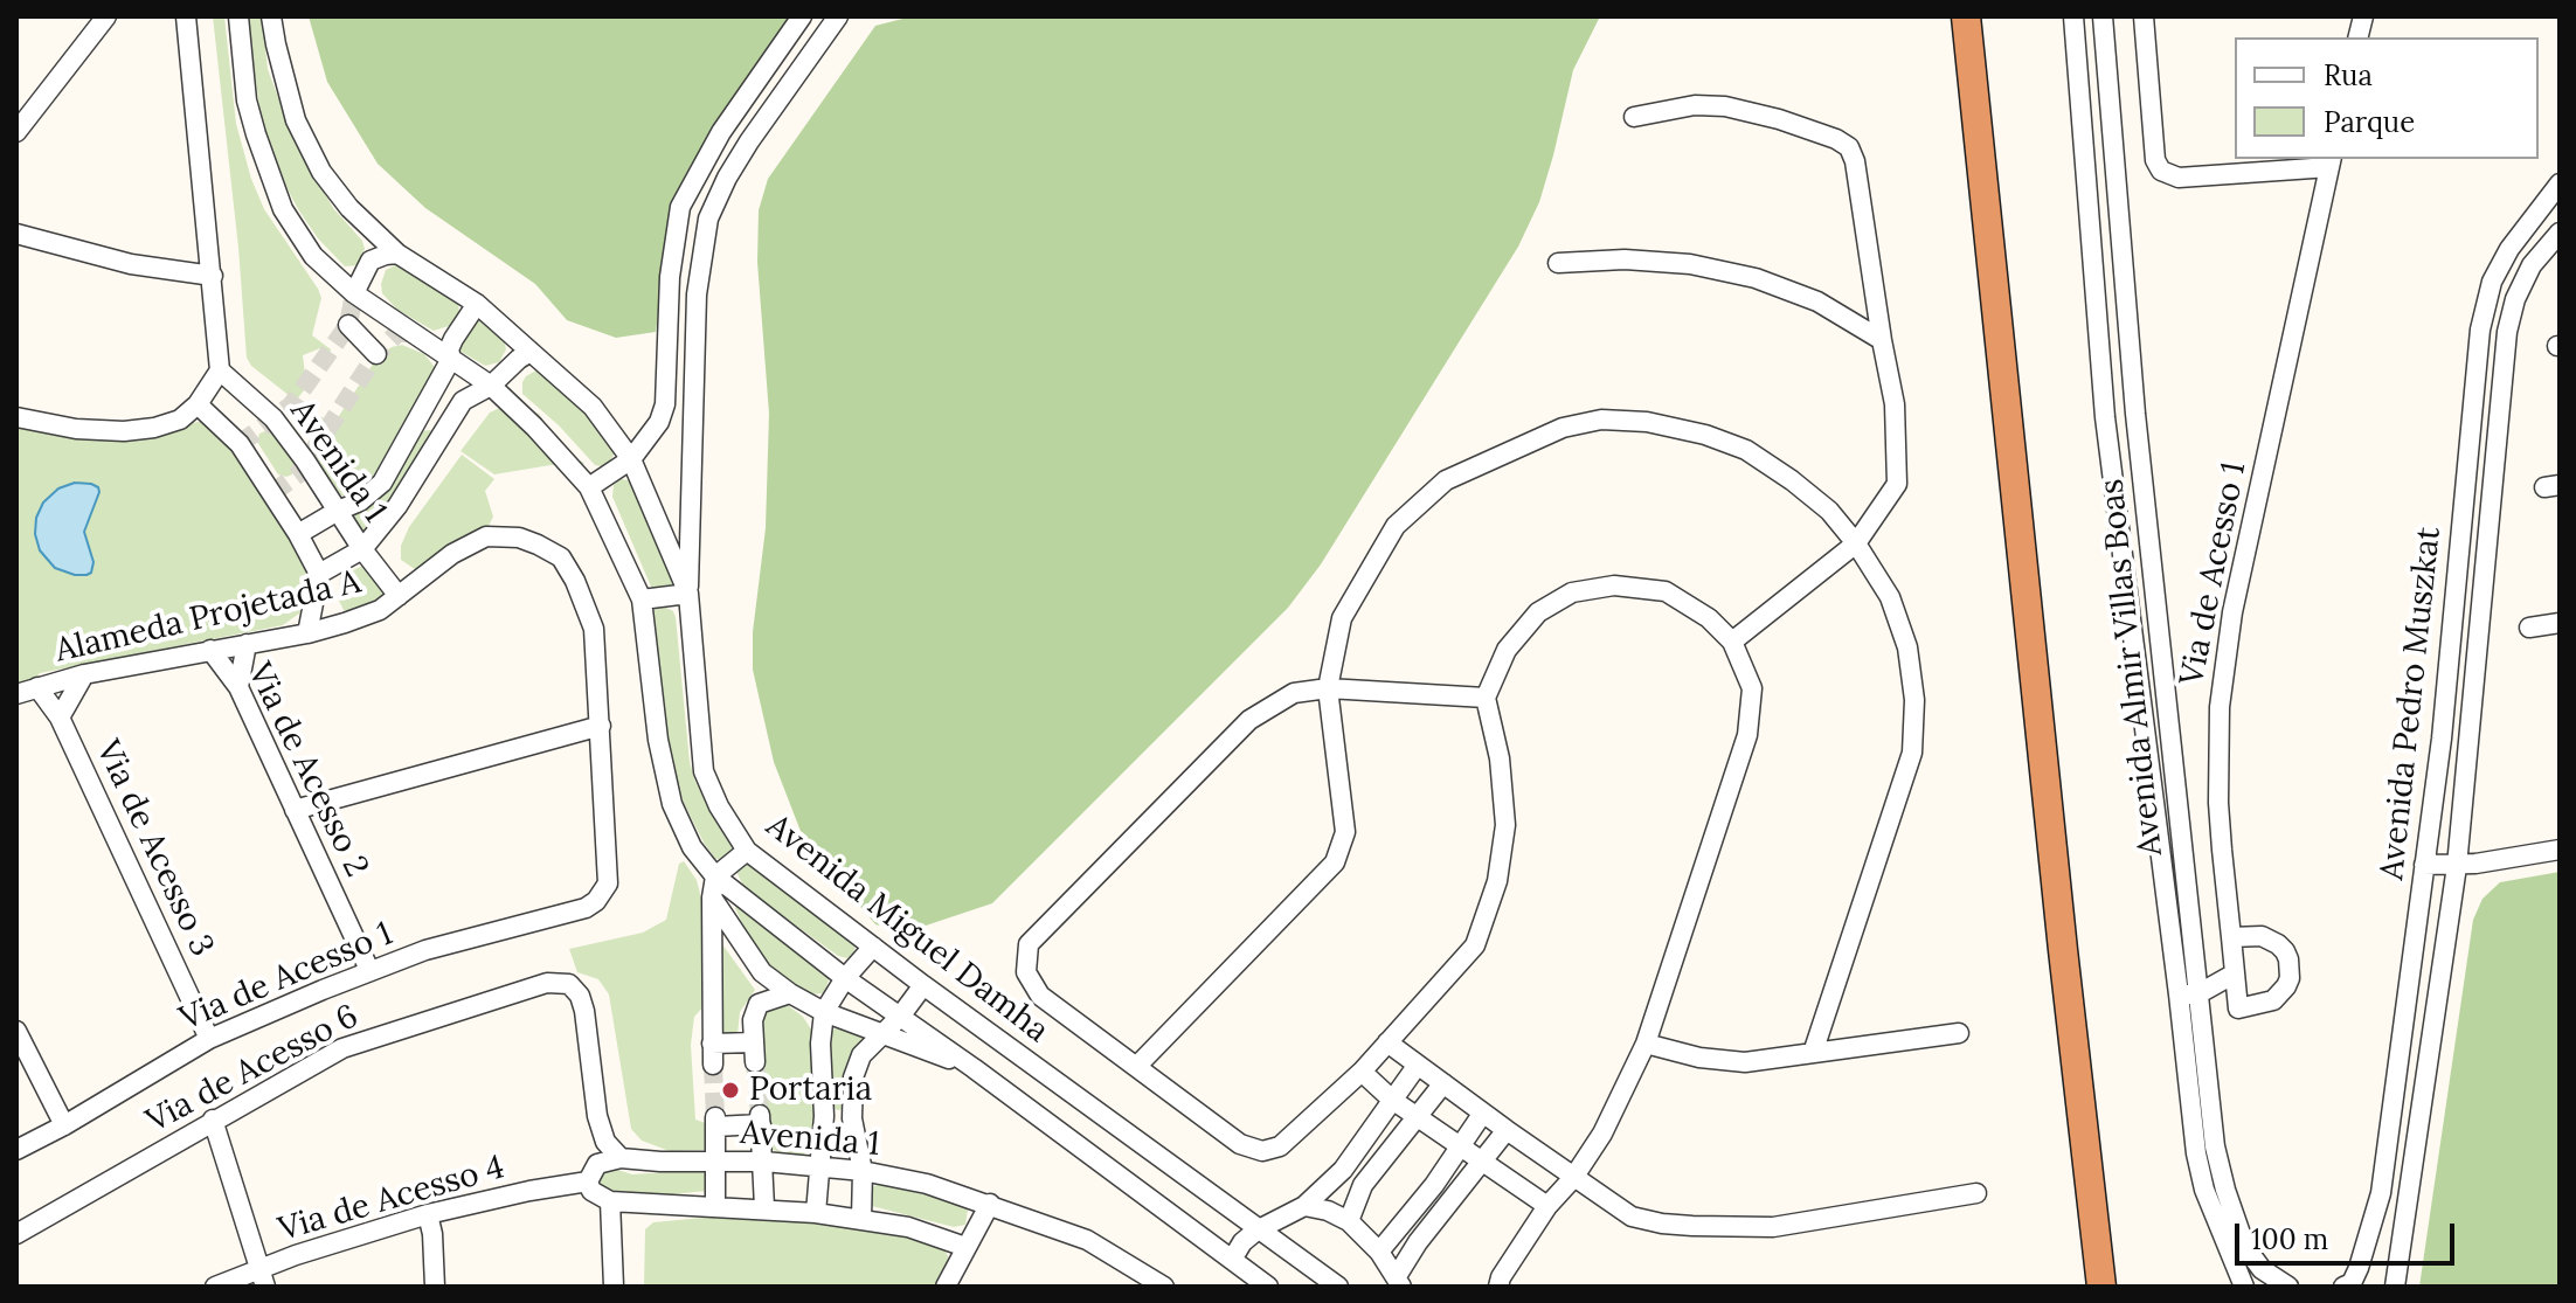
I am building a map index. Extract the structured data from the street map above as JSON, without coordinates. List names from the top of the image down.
{
  "streets": {
    "street": [
      "Avenida 1",
      "Via de Acesso 1",
      "Alameda Projetada A",
      "Avenida Almir Villas Boas",
      "Avenida Pedro Muszkat",
      "Via de Acesso 2",
      "Via de Acesso 3",
      "Avenida Miguel Damha",
      "Via de Acesso 6",
      "Via de Acesso 4"
    ]
  },
  "crossings": [
    ["Avenida 1", "Alameda Projetada A"],
    ["Avenida 1", "Via de Acesso 6"],
    ["Via de Acesso 1", "Alameda Projetada A"],
    ["Via de Acesso 1", "Via de Acesso 2"],
    ["Via de Acesso 1", "Via de Acesso 3"],
    ["Alameda Projetada A", "Via de Acesso 2"],
    ["Alameda Projetada A", "Via de Acesso 3"]
  ],
  "places": ["Portaria"],
  "legend": ["Rua", "Parque"],
  "scale_bar": "100 m"
}
